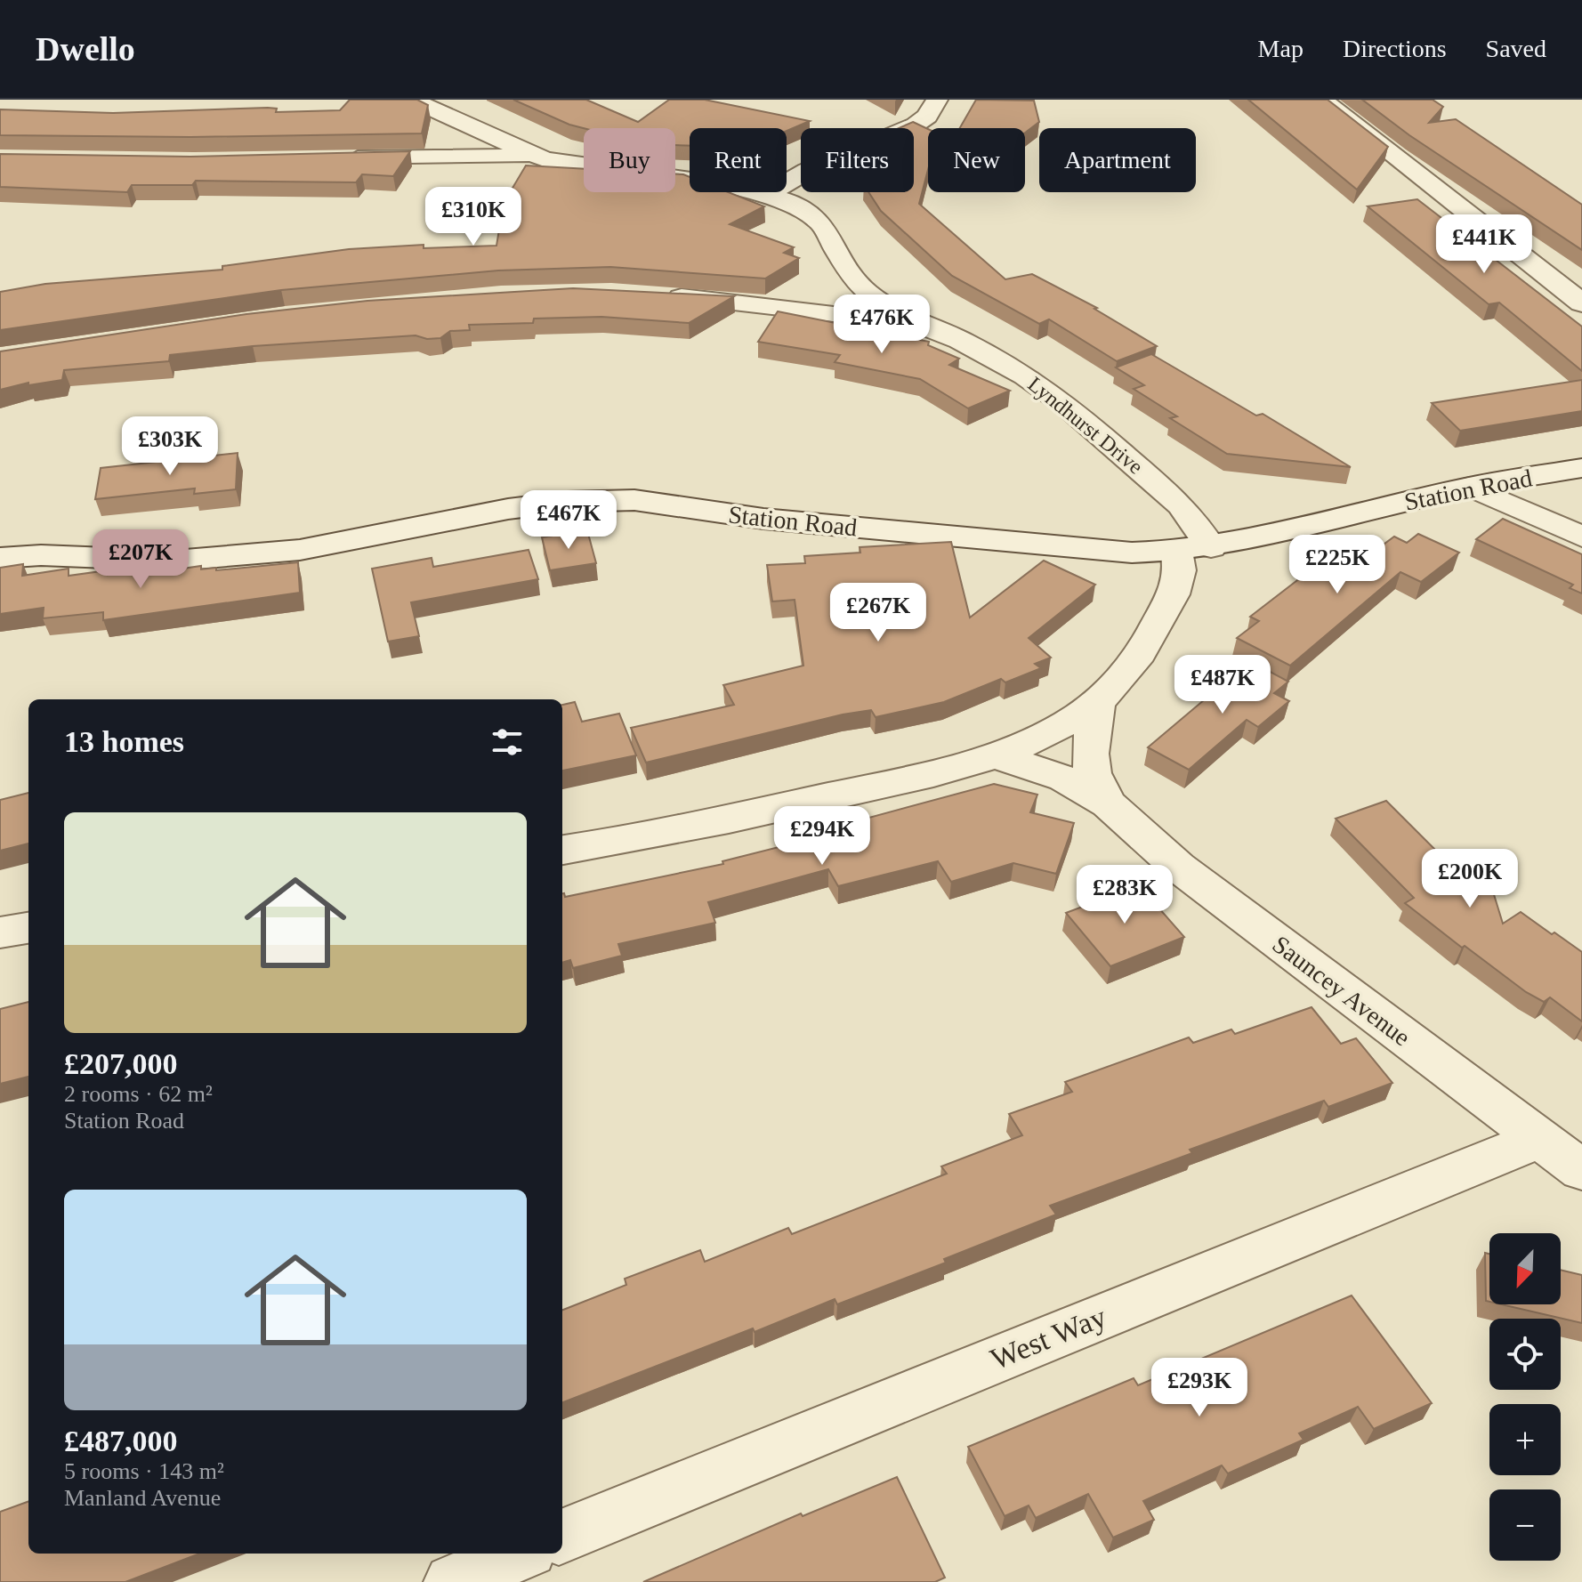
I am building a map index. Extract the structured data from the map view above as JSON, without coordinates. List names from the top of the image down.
{
  "streets": {
    "street": [
      "Lyndhurst Drive",
      "Station Road",
      "Sauncey Avenue",
      "West Way"
    ]
  },
  "crossings": [
    ["Lyndhurst Drive", "Station Road"],
    ["Sauncey Avenue", "West Way"]
  ],
  "north": "bottom left",
  "page": {
    "header": "Dwello",
    "nav": ["Map", "Directions", "Saved"],
    "chip": [
      "Buy",
      "Rent",
      "Filters",
      "New",
      "Apartment"
    ],
    "price": [
      "£310K",
      "£441K",
      "£476K",
      "£303K",
      "£467K",
      "£207K",
      "£225K",
      "£267K",
      "£487K",
      "£294K",
      "£200K",
      "£283K",
      "£293K"
    ],
    "heading": "13 homes",
    "list": [
      {
        "name": "£207,000",
        "note": "2 rooms · 62 m² · Station Road"
      },
      {
        "name": "£487,000",
        "note": "5 rooms · 143 m² · Manland Avenue"
      }
    ],
    "map_buttons": ["+", "−"]
  }
}
